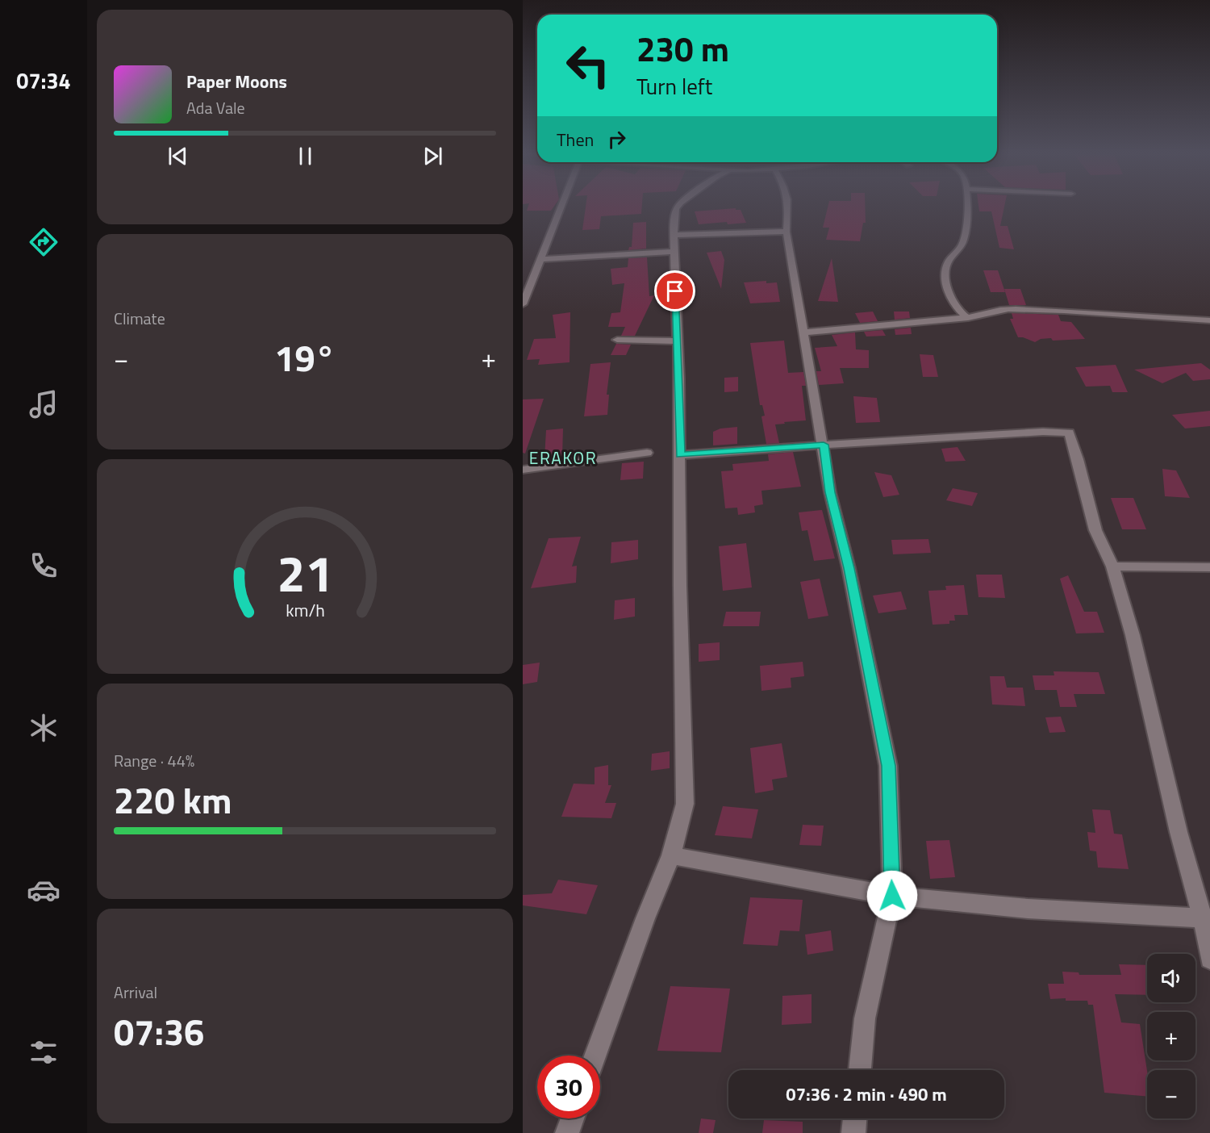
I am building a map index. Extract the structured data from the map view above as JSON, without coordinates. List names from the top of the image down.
{
  "districts": ["ERAKOR"],
  "page": {
    "tabs": "07:34",
    "turn": ["230 m", "Turn left"],
    "song": ["Paper Moons", "Ada Vale"],
    "then": "Then",
    "tile": [
      "Climate",
      ["Range · 44%", "220 km"],
      ["Arrival", "07:36"]
    ],
    "heat": ["−", "19°", "+"],
    "map_buttons": ["+", "−"],
    "limit": "30",
    "trip": "07:36 · 2 min · 490 m",
    "gauge": ["21", "km/h"]
  }
}
